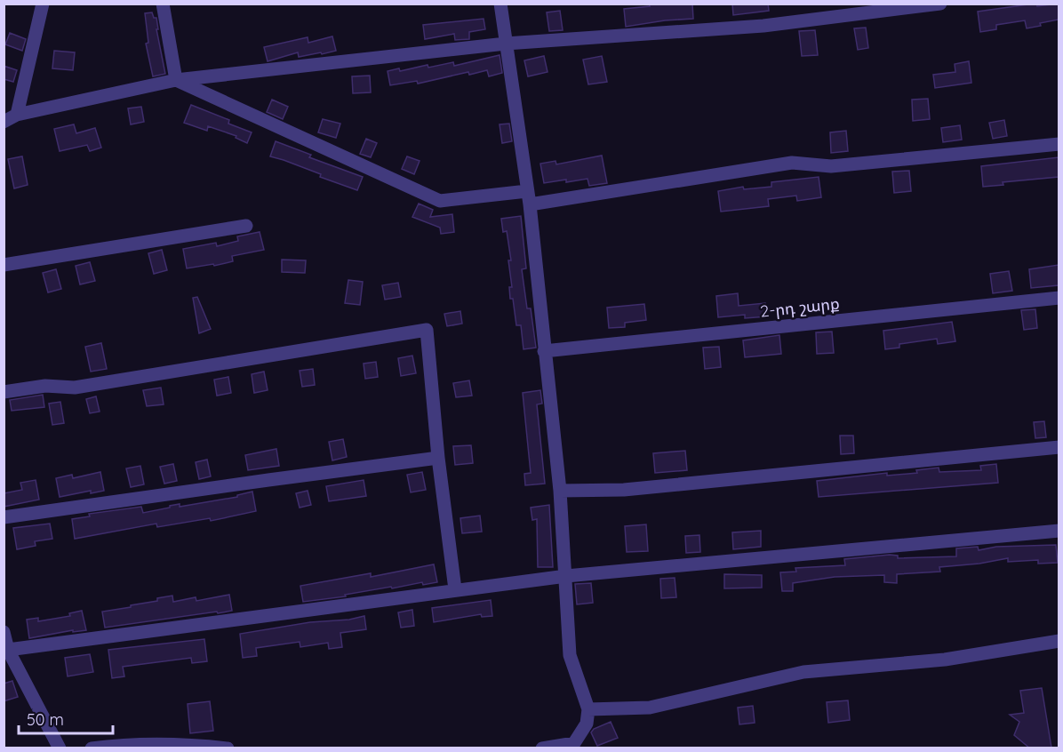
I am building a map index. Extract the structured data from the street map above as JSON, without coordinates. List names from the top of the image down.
{
  "streets": {
    "street": ["2-րդ շարք"]
  },
  "scale_bar": "50 m"
}
